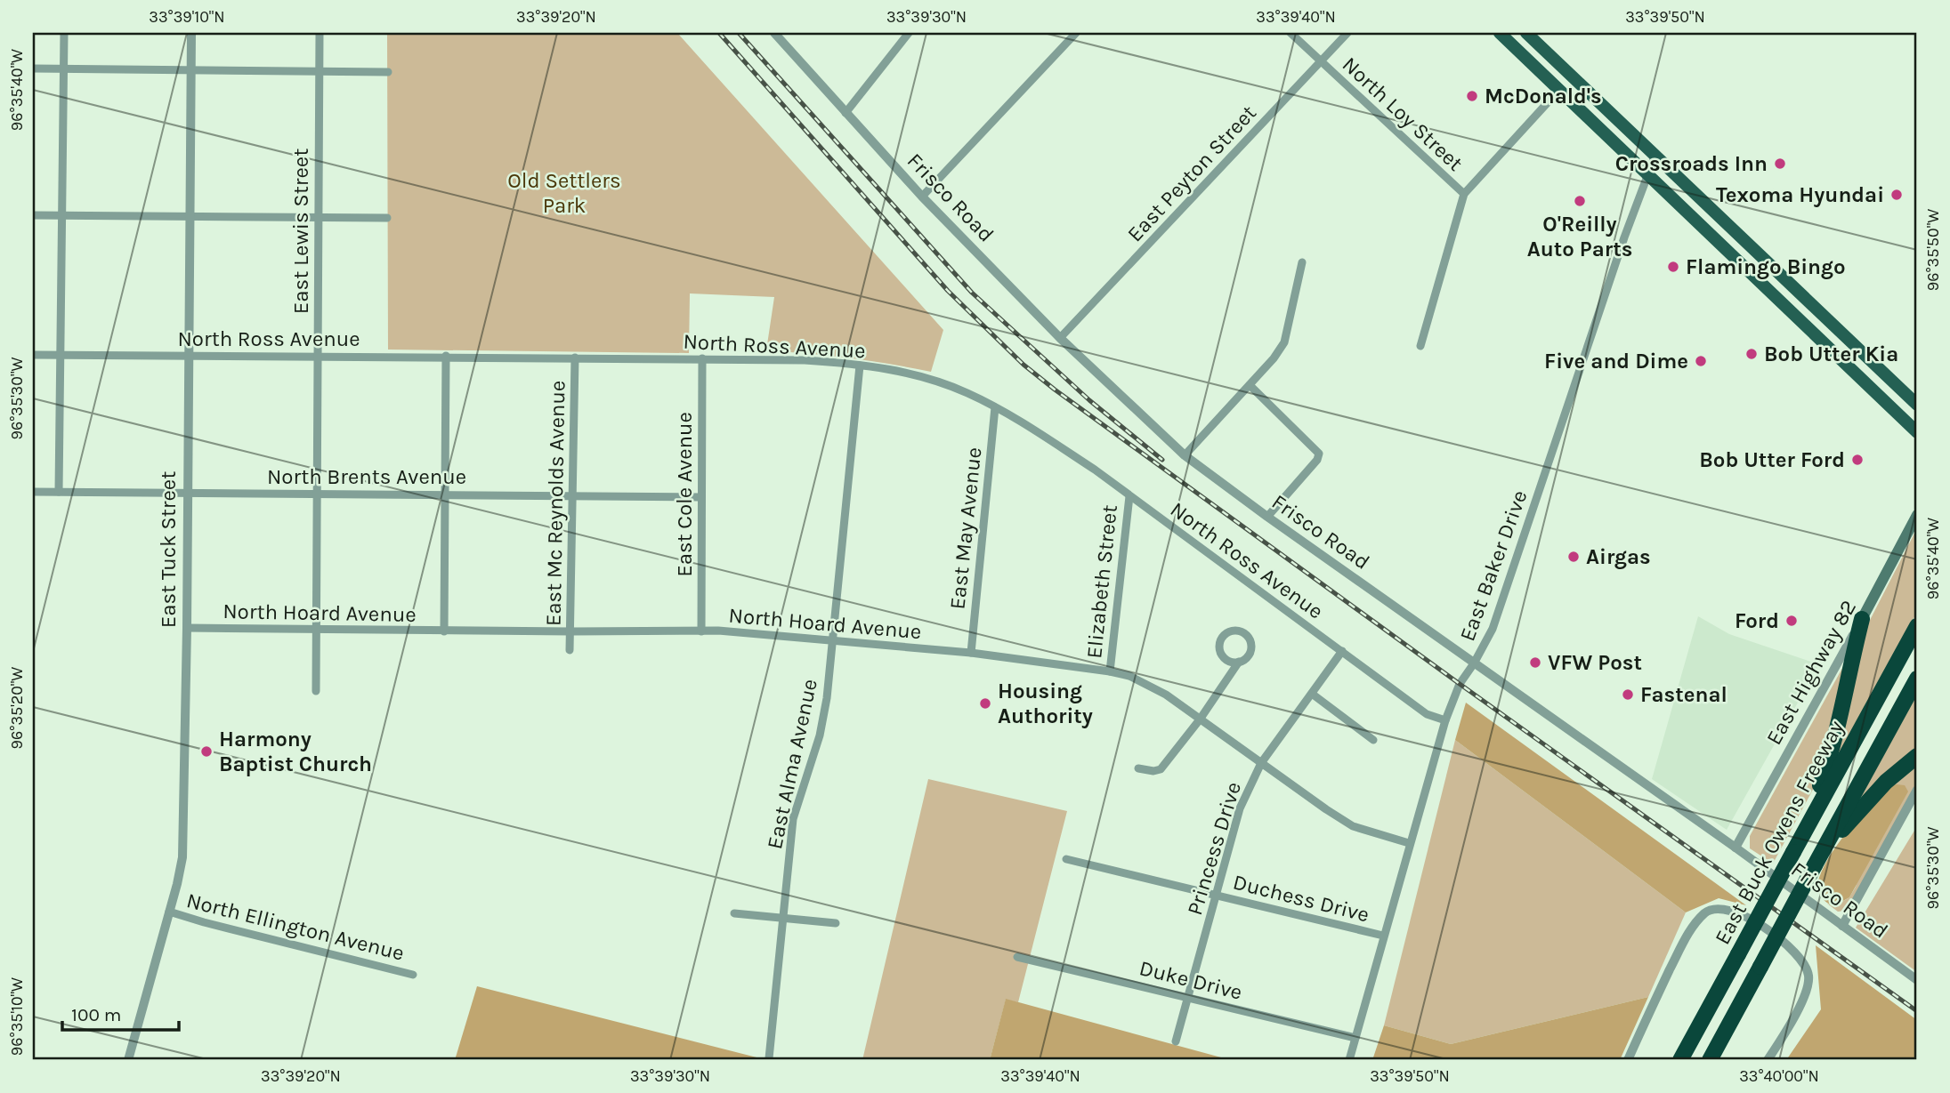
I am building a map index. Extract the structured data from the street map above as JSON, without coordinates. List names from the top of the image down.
{
  "streets": {
    "highway": ["East Buck Owens Freeway"],
    "main road": ["East Highway 82"],
    "street": [
      "North Loy Street",
      "East Peyton Street",
      "Frisco Road",
      "East Lewis Street",
      "North Ross Avenue",
      "North Brents Avenue",
      "East Cole Avenue",
      "East Mc Reynolds Avenue",
      "East May Avenue",
      "East Tuck Street",
      "East Baker Drive",
      "Elizabeth Street",
      "North Hoard Avenue",
      "East Alma Avenue",
      "Princess Drive",
      "Duchess Drive",
      "North Ellington Avenue",
      "Duke Drive"
    ]
  },
  "crossings": [
    ["North Loy Street", "East Peyton Street"],
    ["East Peyton Street", "Frisco Road"],
    ["Frisco Road", "East Baker Drive"],
    ["Frisco Road", "East Highway 82"],
    ["East Lewis Street", "North Ross Avenue"],
    ["East Lewis Street", "North Brents Avenue"],
    ["East Lewis Street", "North Hoard Avenue"],
    ["North Ross Avenue", "East Cole Avenue"],
    ["North Ross Avenue", "East Mc Reynolds Avenue"],
    ["North Ross Avenue", "East May Avenue"],
    ["North Ross Avenue", "East Tuck Street"],
    ["North Ross Avenue", "East Baker Drive"],
    ["North Ross Avenue", "Elizabeth Street"],
    ["North Ross Avenue", "East Alma Avenue"],
    ["North Ross Avenue", "Princess Drive"],
    ["North Brents Avenue", "East Cole Avenue"],
    ["North Brents Avenue", "East Mc Reynolds Avenue"],
    ["North Brents Avenue", "East Tuck Street"],
    ["East Cole Avenue", "North Hoard Avenue"],
    ["East Mc Reynolds Avenue", "North Hoard Avenue"],
    ["East May Avenue", "North Hoard Avenue"],
    ["East Tuck Street", "North Hoard Avenue"],
    ["East Tuck Street", "North Ellington Avenue"],
    ["East Baker Drive", "North Hoard Avenue"],
    ["East Baker Drive", "Duchess Drive"],
    ["East Baker Drive", "Duke Drive"],
    ["Elizabeth Street", "North Hoard Avenue"],
    ["North Hoard Avenue", "East Alma Avenue"],
    ["North Hoard Avenue", "Princess Drive"],
    ["Princess Drive", "Duchess Drive"],
    ["Princess Drive", "Duke Drive"]
  ],
  "parks": ["Old Settlers Park"],
  "places": [
    "McDonald's",
    "Crossroads Inn",
    "Texoma Hyundai",
    "O'Reilly Auto Parts",
    "Flamingo Bingo",
    "Bob Utter Kia",
    "Five and Dime",
    "Bob Utter Ford",
    "Airgas",
    "Ford",
    "VFW Post",
    "Fastenal",
    "Housing Authority",
    "Harmony Baptist Church"
  ],
  "scale_bar": "100 m",
  "coordinates": [
    "33°39'10\"N",
    "33°39'20\"N",
    "33°39'30\"N",
    "33°39'40\"N",
    "33°39'50\"N",
    "96°35'40\"W",
    "96°35'50\"W",
    "96°35'30\"W",
    "96°35'20\"W",
    "96°35'10\"W",
    "33°40'00\"N"
  ]
}
